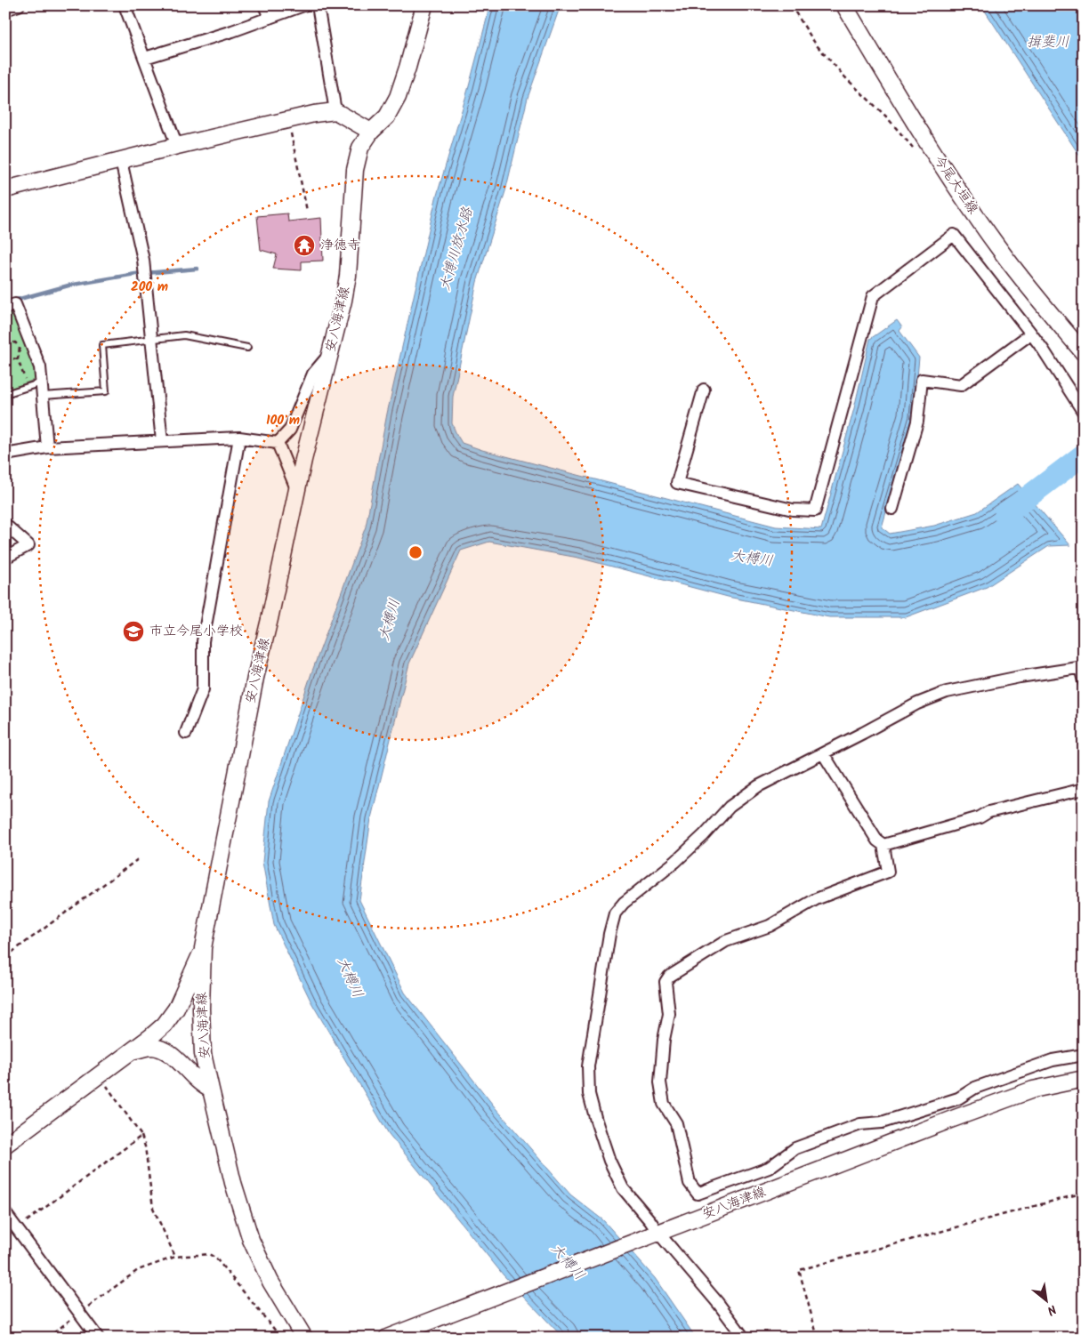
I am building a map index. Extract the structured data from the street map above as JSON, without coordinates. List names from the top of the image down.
{
  "streets": {
    "main road": ["今尾大垣線", "安八海津線"]
  },
  "water": ["揖斐川", "大博川放水路", "大榑川"],
  "places": {
    "temple": ["浄徳寺"],
    "school or university": ["市立今尾小学校"]
  },
  "north": "bottom right",
  "rings": ["200 m", "100 m"]
}
